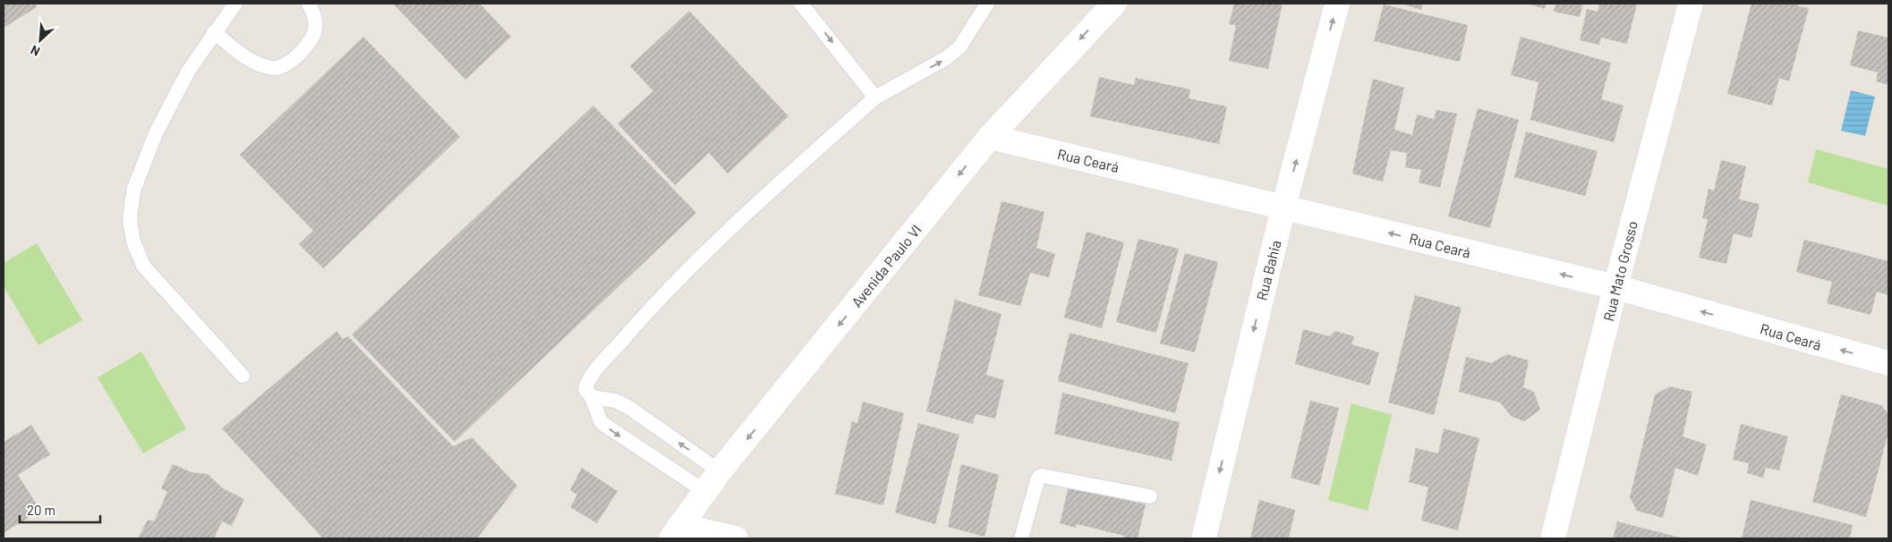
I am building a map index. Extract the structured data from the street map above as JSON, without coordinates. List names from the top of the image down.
{
  "streets": {
    "street": [
      "Rua Ceará",
      "Avenida Paulo VI",
      "Rua Bahia",
      "Rua Mato Grosso"
    ]
  },
  "crossings": [
    ["Rua Ceará", "Avenida Paulo VI"],
    ["Rua Ceará", "Rua Bahia"],
    ["Rua Ceará", "Rua Mato Grosso"]
  ],
  "one_way": ["Rua Ceará", "Avenida Paulo VI"],
  "scale_bar": "20 m",
  "north": "bottom left"
}
